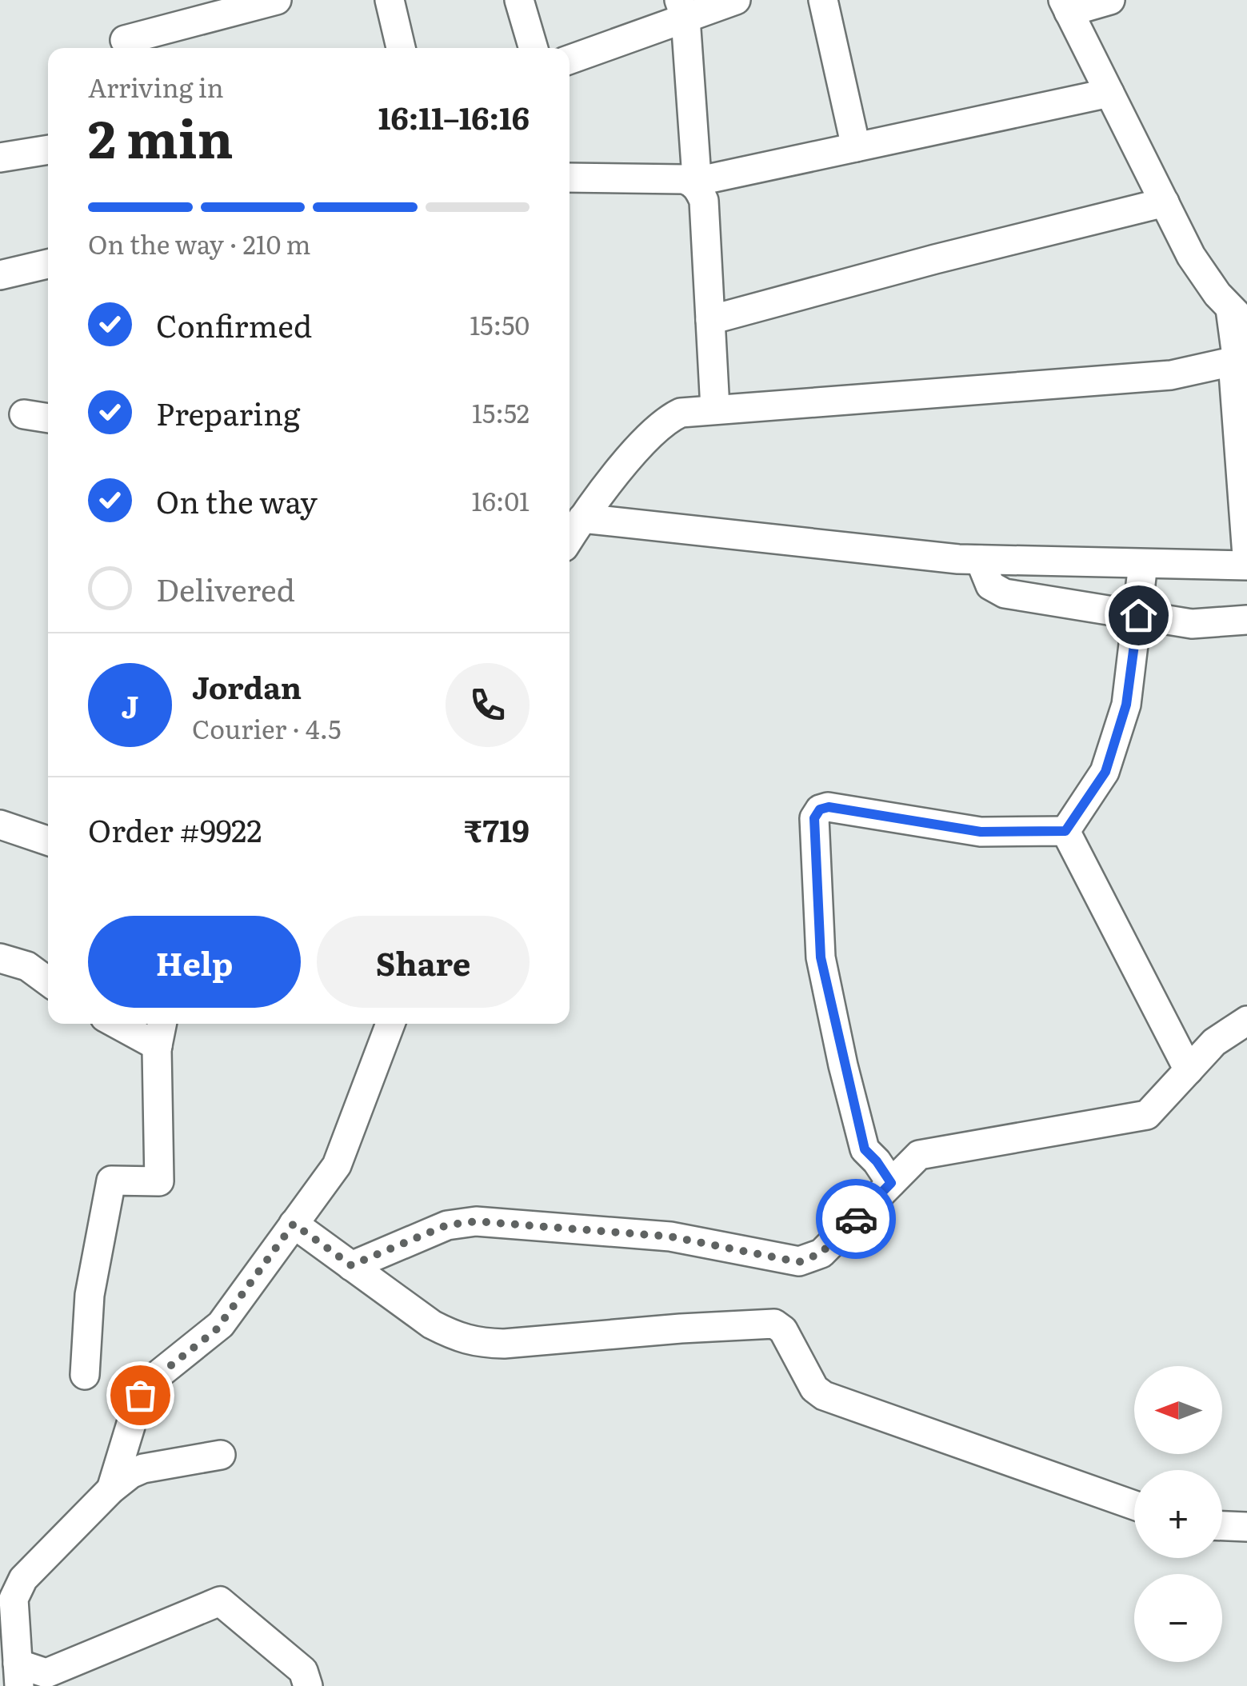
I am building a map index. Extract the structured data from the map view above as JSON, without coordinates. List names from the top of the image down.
{
  "north": "left",
  "page": {
    "heading": ["2 min", "Arriving in", "16:11–16:16"],
    "panel": [
      "Jordan",
      "Courier · 4.5",
      "Order #9922",
      "₹719"
    ],
    "bar": "On the way · 210 m",
    "list": [
      ["Confirmed", "15:50"],
      ["Preparing", "15:52"],
      ["On the way", "16:01"],
      "Delivered"
    ],
    "round": "J",
    "buttons": ["Help", "Share"],
    "map_buttons": ["+", "−"]
  }
}
